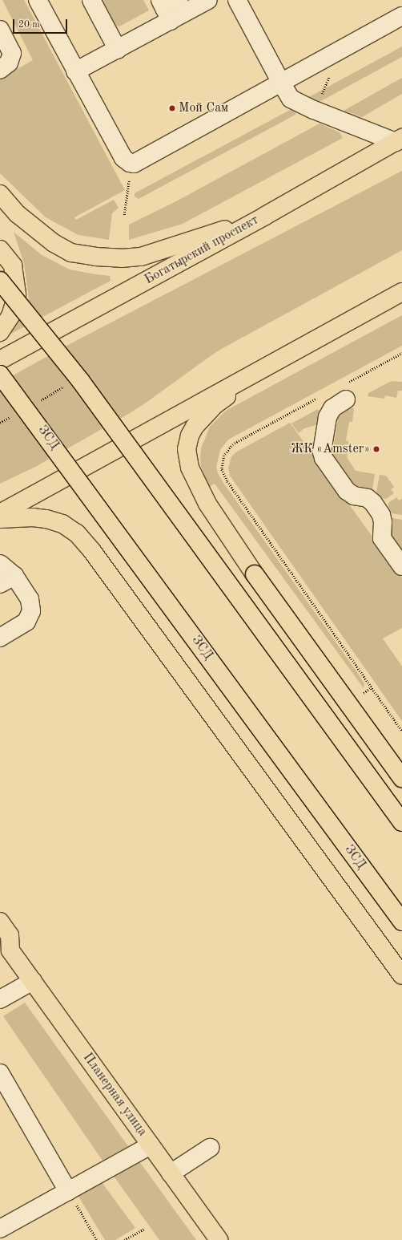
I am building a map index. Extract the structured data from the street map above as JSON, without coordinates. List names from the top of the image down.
{
  "streets": {
    "main road": ["Богатырский проспект", "ЗСД", "Планерная улица"]
  },
  "places": ["Мой Сам", "ЖК «Amster»"],
  "scale_bar": "20 m"
}
